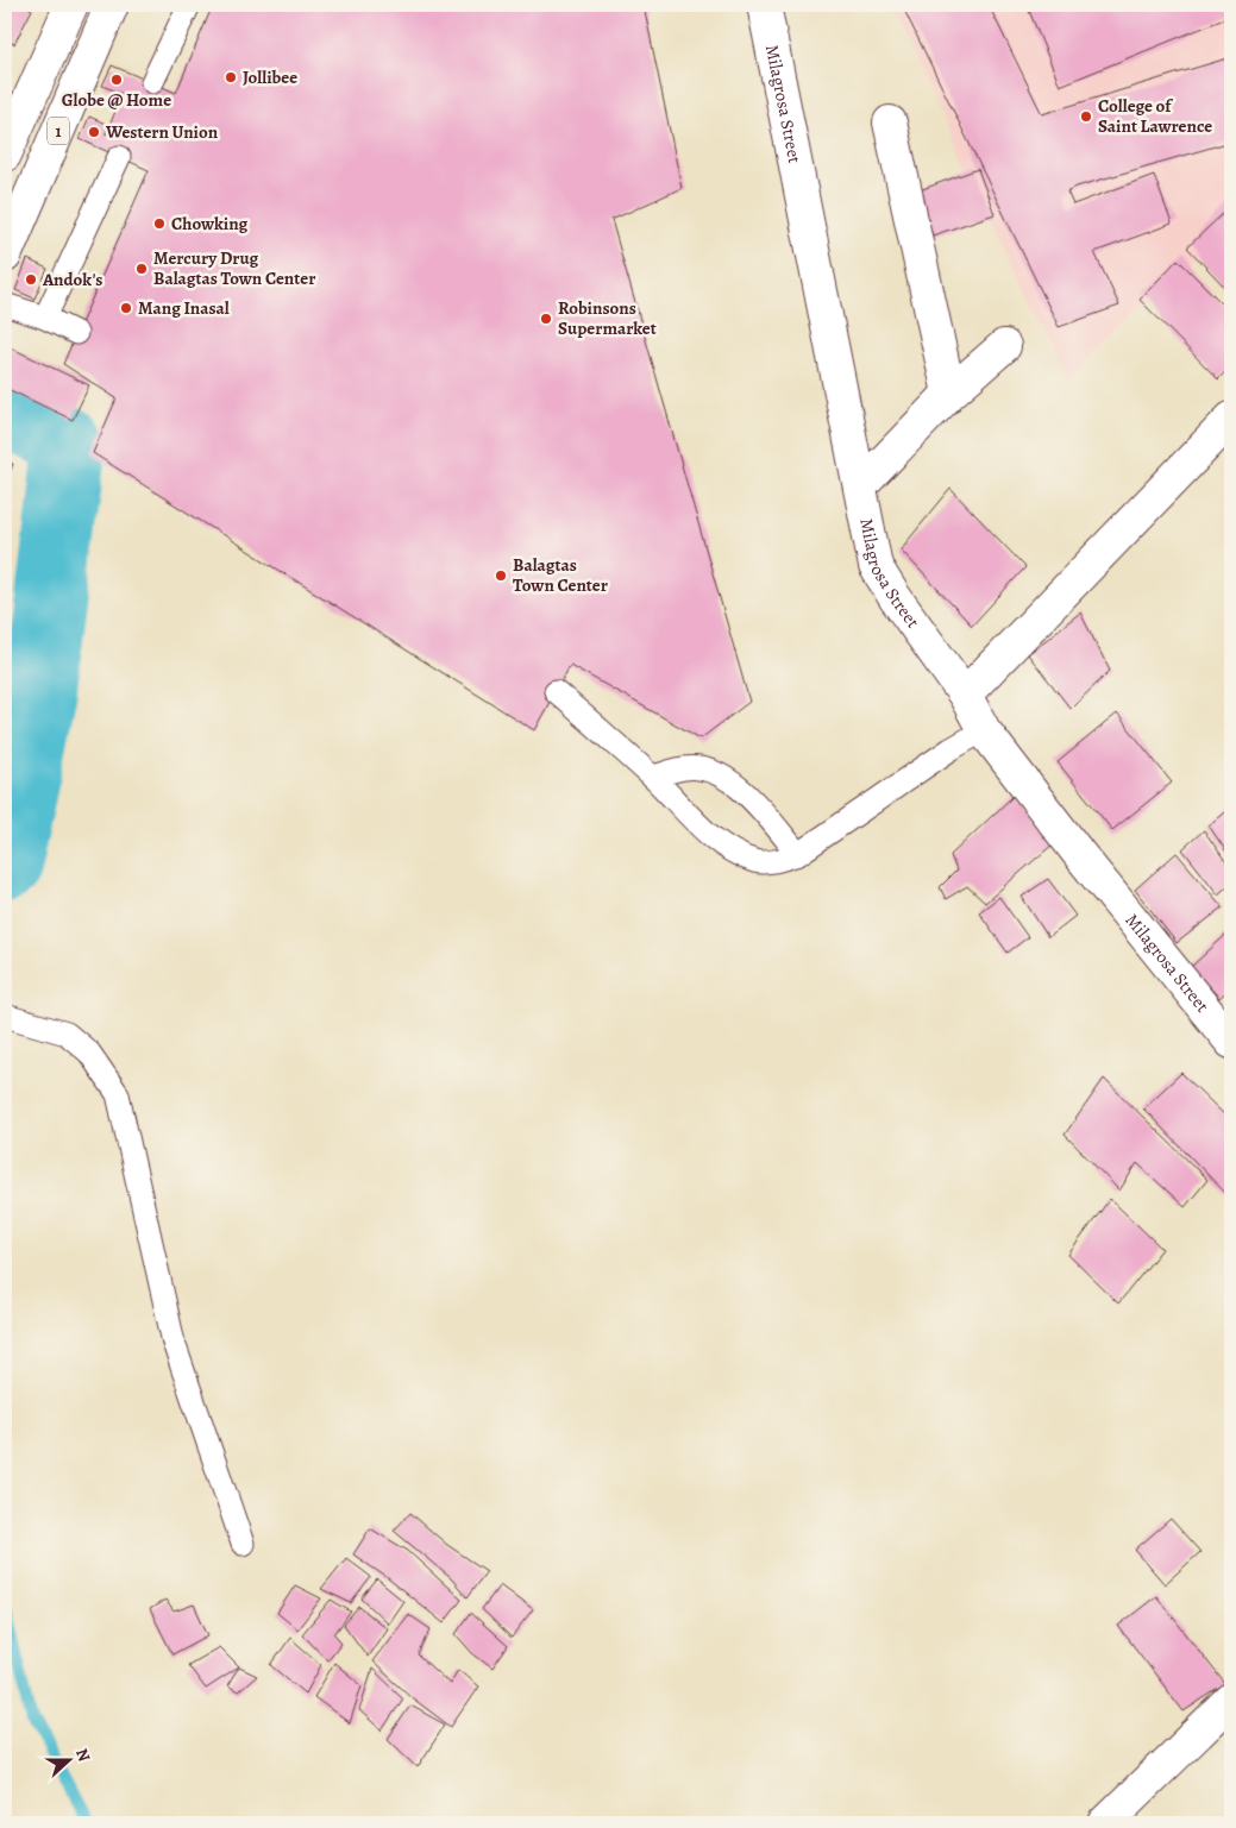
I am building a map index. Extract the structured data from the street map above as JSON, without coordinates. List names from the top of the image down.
{
  "streets": {
    "main road": ["Milagrosa Street", "1"]
  },
  "places": [
    "Jollibee",
    "Globe @ Home",
    "College of Saint Lawrence",
    "Western Union",
    "Chowking",
    "Mercury Drug Balagtas Town Center",
    "Andok's",
    "Mang Inasal",
    "Robinsons Supermarket",
    "Balagtas Town Center"
  ],
  "north": "right"
}
